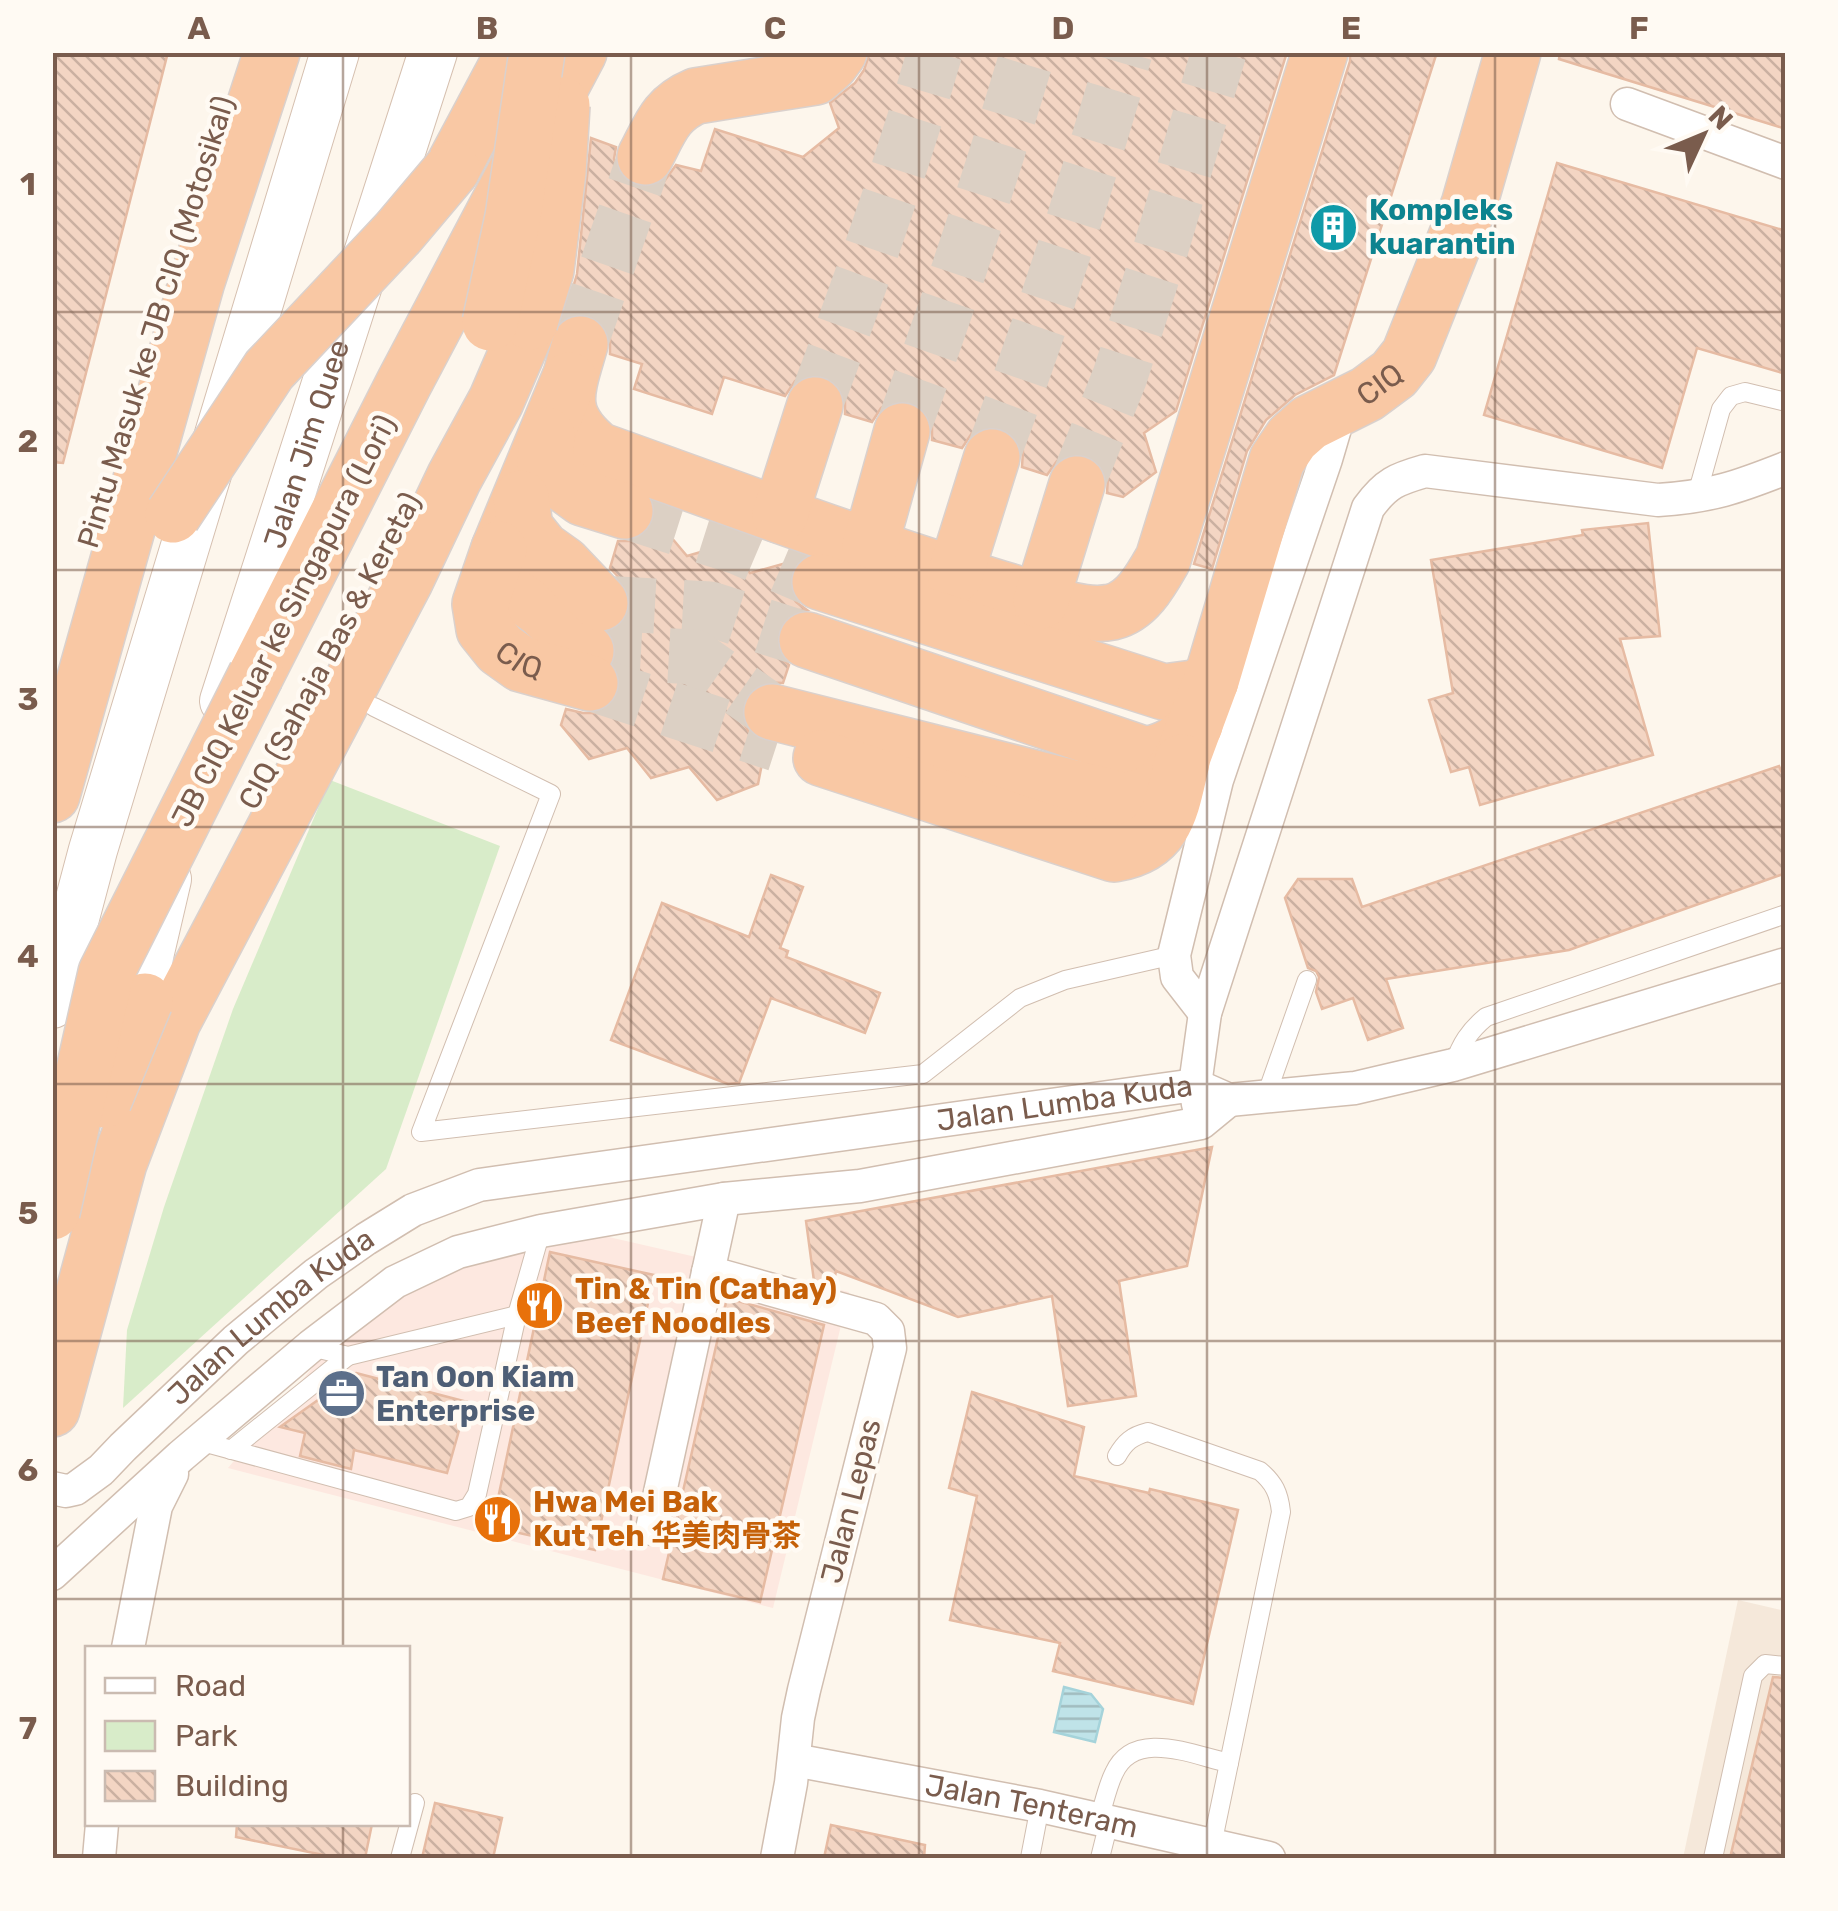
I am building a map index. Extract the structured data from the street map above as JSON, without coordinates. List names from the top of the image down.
{
  "streets": {
    "highway": [
      "Pintu Masuk ke JB CIQ (Motosikal)",
      "CIQ",
      "JB CIQ Keluar ke Singapura (Lori)",
      "CIQ (Sahaja Bas & Kereta)"
    ],
    "main road": ["Jalan Jim Quee"],
    "street": ["Jalan Lumba Kuda", "Jalan Lepas", "Jalan Tenteram"]
  },
  "crossings": [
    ["Jalan Jim Quee", "JB CIQ Keluar ke Singapura (Lori)"],
    ["Jalan Jim Quee", "CIQ (Sahaja Bas & Kereta)"],
    ["JB CIQ Keluar ke Singapura (Lori)", "CIQ (Sahaja Bas & Kereta)"],
    ["Jalan Lepas", "Jalan Tenteram"]
  ],
  "places": {
    "building": ["Kompleks kuarantin"],
    "restaurant": ["Tin & Tin (Cathay) Beef Noodles", "Hwa Mei Bak Kut Teh 华美肉骨茶"],
    "office": ["Tan Oon Kiam Enterprise"]
  },
  "legend": ["Road", "Park", "Building"],
  "north": "top right",
  "grid": {
    "columns": [
      "A",
      "B",
      "C",
      "D",
      "E",
      "F"
    ],
    "rows": [
      "1",
      "2",
      "3",
      "4",
      "5",
      "6",
      "7"
    ]
  }
}
